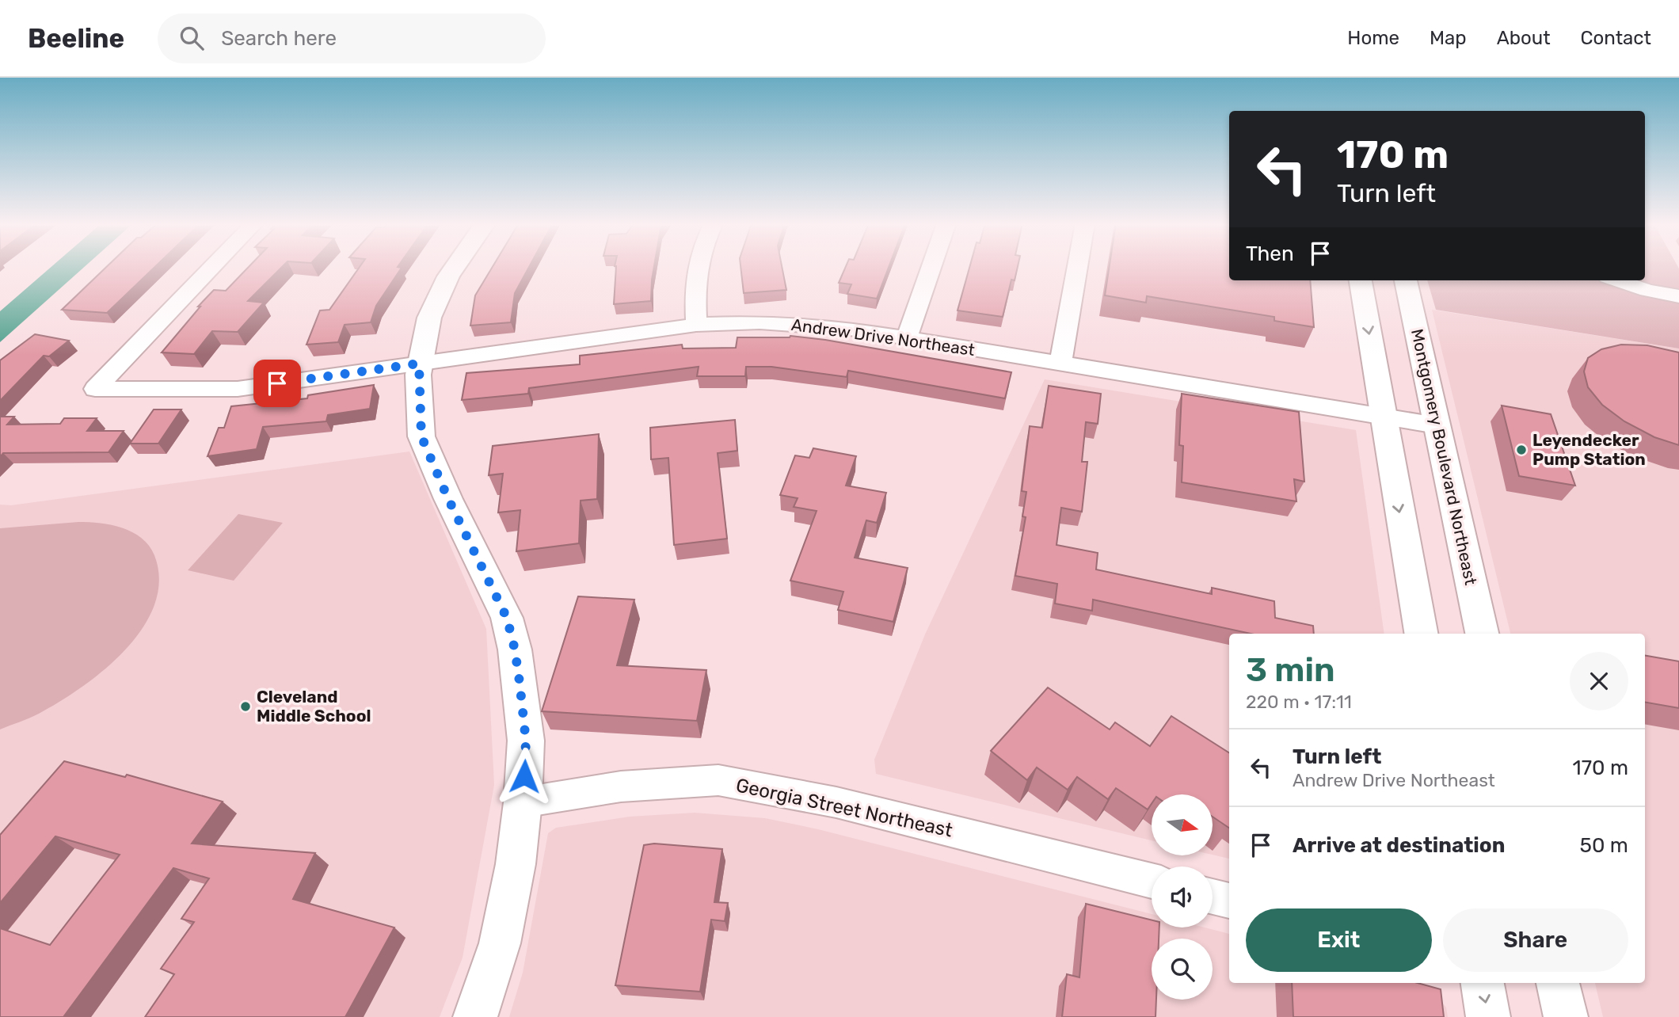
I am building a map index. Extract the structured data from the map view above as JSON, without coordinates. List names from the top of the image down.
{
  "streets": {
    "main road": ["Montgomery Boulevard Northeast"],
    "street": ["Andrew Drive Northeast", "Georgia Street Northeast"]
  },
  "crossings": [
    ["Andrew Drive Northeast", "Montgomery Boulevard Northeast"]
  ],
  "places": ["Leyendecker Pump Station", "Cleveland Middle School"],
  "north": "right",
  "page": {
    "header": "Beeline",
    "search": "Search here",
    "nav": [
      "Home",
      "Map",
      "About",
      "Contact"
    ],
    "turn": ["170 m", "Turn left"],
    "then": "Then",
    "heading": ["3 min", "220 m · 17:11"],
    "list": [
      {
        "name": "Turn left",
        "note": "Andrew Drive Northeast",
        "value": "170 m"
      },
      {
        "name": "Arrive at destination",
        "value": "50 m"
      }
    ],
    "buttons": ["Exit", "Share"]
  }
}
